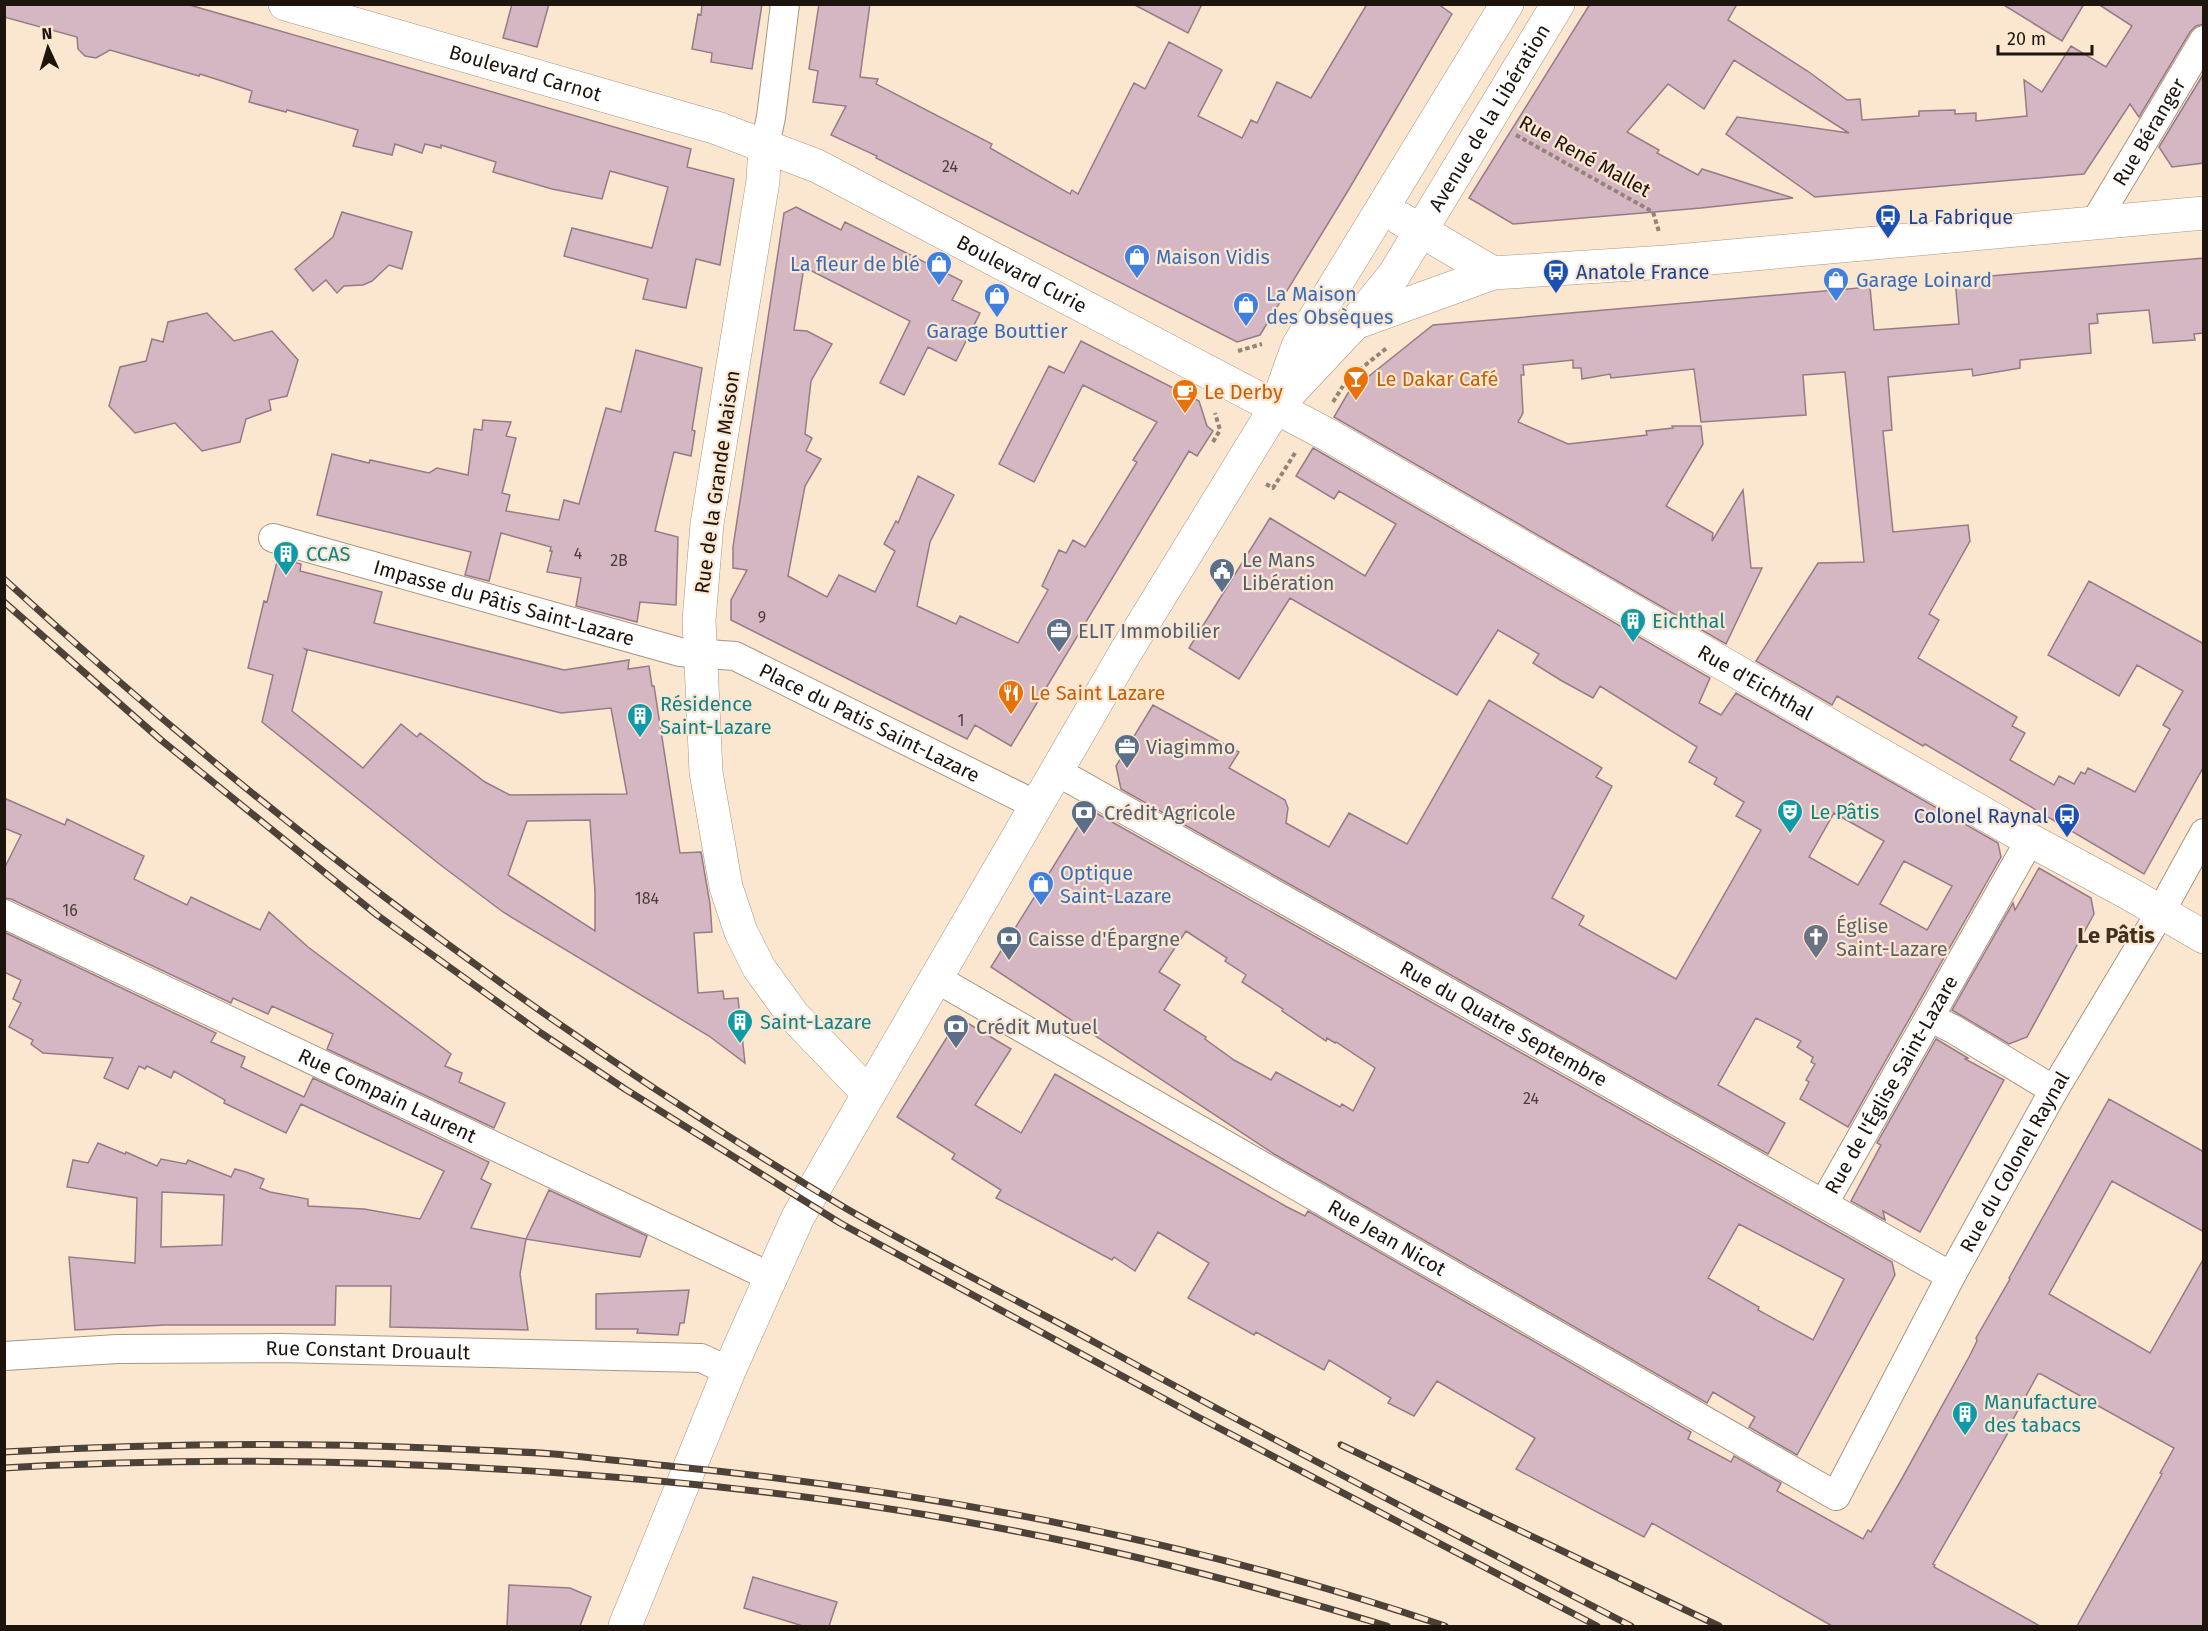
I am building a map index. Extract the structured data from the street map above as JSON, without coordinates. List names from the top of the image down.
{
  "streets": {
    "main road": [
      "Boulevard Carnot",
      "Avenue de la Libération",
      "Boulevard Curie",
      "Rue de la Grande Maison",
      "Rue d'Eichthal"
    ],
    "street": [
      "Rue Béranger",
      "Impasse du Pâtis Saint-Lazare",
      "Place du Patis Saint-Lazare",
      "Rue du Quatre Septembre",
      "Rue de l'Église Saint-Lazare",
      "Rue Compain Laurent",
      "Rue du Colonel Raynal",
      "Rue Jean Nicot",
      "Rue Constant Drouault"
    ],
    "path": ["Rue René Mallet"]
  },
  "crossings": [
    ["Boulevard Carnot", "Boulevard Curie"],
    ["Boulevard Carnot", "Rue de la Grande Maison"],
    ["Avenue de la Libération", "Rue René Mallet"],
    ["Avenue de la Libération", "Boulevard Curie"],
    ["Avenue de la Libération", "Rue d'Eichthal"],
    ["Boulevard Curie", "Rue de la Grande Maison"],
    ["Boulevard Curie", "Rue d'Eichthal"],
    ["Rue de la Grande Maison", "Impasse du Pâtis Saint-Lazare"],
    ["Rue de la Grande Maison", "Place du Patis Saint-Lazare"],
    ["Impasse du Pâtis Saint-Lazare", "Place du Patis Saint-Lazare"],
    ["Rue d'Eichthal", "Rue de l'Église Saint-Lazare"],
    ["Rue d'Eichthal", "Rue du Colonel Raynal"],
    ["Rue du Quatre Septembre", "Rue de l'Église Saint-Lazare"],
    ["Rue du Quatre Septembre", "Rue du Colonel Raynal"],
    ["Rue du Colonel Raynal", "Rue Jean Nicot"]
  ],
  "districts": ["Le Pâtis"],
  "places": {
    "bus stop": ["La Fabrique", "Anatole France", "Colonel Raynal"],
    "shop": [
      "Maison Vidis",
      "La fleur de blé",
      "Garage Loinard",
      "Garage Bouttier",
      "La Maison des Obsèques",
      "Optique Saint-Lazare"
    ],
    "bar": ["Le Dakar Café"],
    "cafe": ["Le Derby"],
    "building": [
      "CCAS",
      "Eichthal",
      "Résidence Saint-Lazare",
      "Saint-Lazare",
      "Manufacture des tabacs"
    ],
    "public building": ["Le Mans Libération"],
    "office": ["ELIT Immobilier", "Viagimmo"],
    "restaurant": ["Le Saint Lazare"],
    "theatre": ["Le Pâtis"],
    "bank": ["Crédit Agricole", "Caisse d'Épargne", "Crédit Mutuel"],
    "church": ["Église Saint-Lazare"]
  },
  "house_numbers": [
    "24",
    "4",
    "2B",
    "9",
    "1",
    "184",
    "16",
    "24"
  ],
  "scale_bar": "20 m",
  "north": "top"
}
